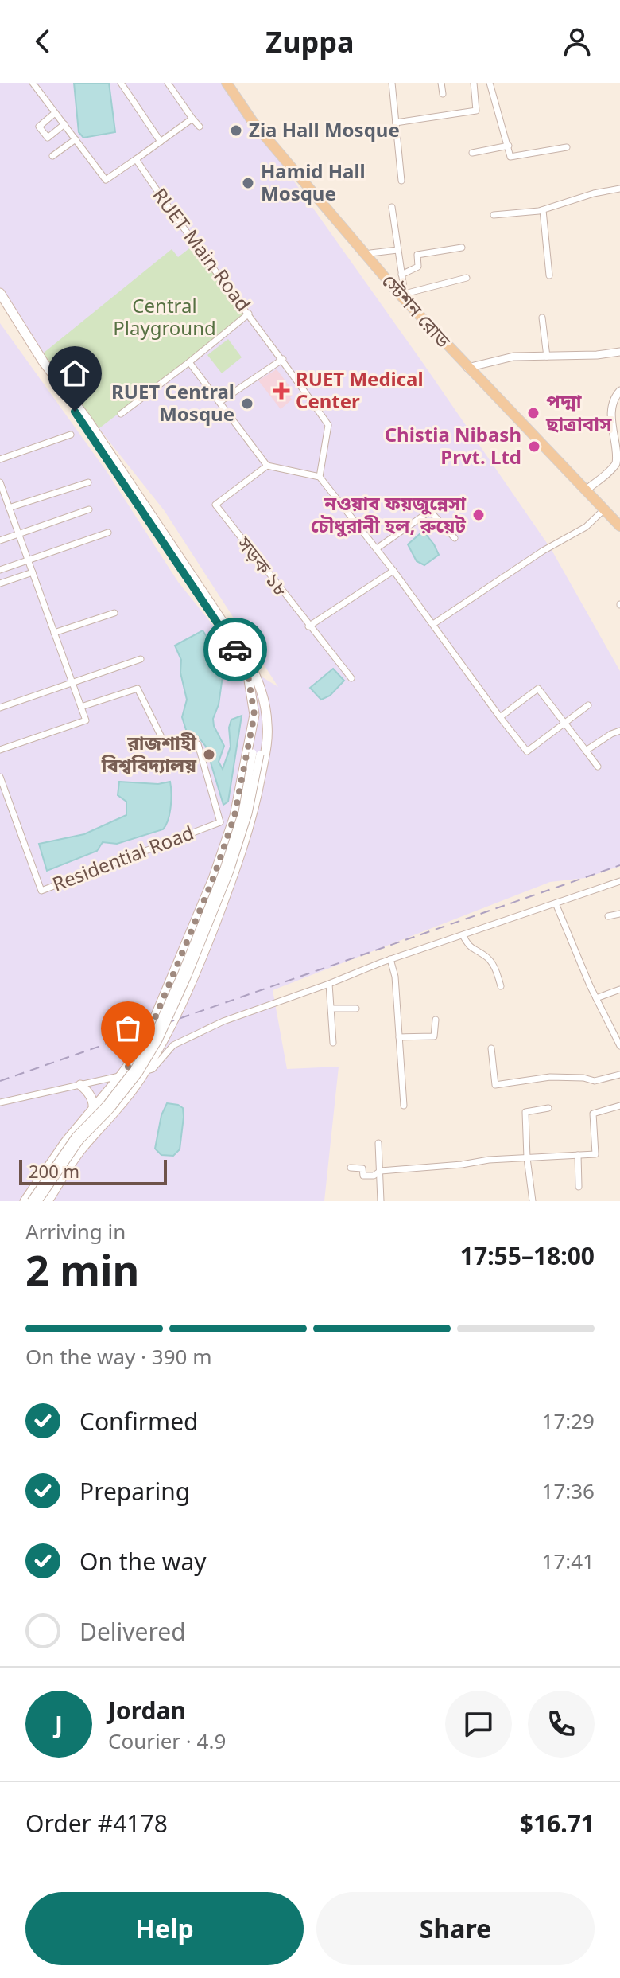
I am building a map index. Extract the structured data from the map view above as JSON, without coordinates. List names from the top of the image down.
{
  "streets": {
    "main road": ["স্টেশন রোড"],
    "street": ["RUET Main Road", "সড়ক ১৮", "Residential Road"]
  },
  "parks": ["Central Playground"],
  "places": {
    "other": [
      "Zia Hall Mosque",
      "Hamid Hall Mosque",
      "RUET Central Mosque",
      "পদ্মা ছাত্রাবাস",
      "Chistia Nibash Prvt. Ltd",
      "নওয়াব ফয়জুন্নেসা চৌধুরানী হল, রুয়েট",
      "রাজশাহী বিশ্ববিদ্যালয়"
    ],
    "health": ["RUET Medical Center"]
  },
  "scale_bar": "200 m",
  "page": {
    "header": "Zuppa",
    "scale": "200 m",
    "heading": ["2 min", "Arriving in", "17:55–18:00"],
    "panel": [
      "Jordan",
      "Courier · 4.9",
      "Order #4178",
      "$16.71"
    ],
    "bar": "On the way · 390 m",
    "list": [
      ["Confirmed", "17:29"],
      ["Preparing", "17:36"],
      ["On the way", "17:41"],
      "Delivered"
    ],
    "round": "J",
    "buttons": ["Help", "Share"]
  }
}
